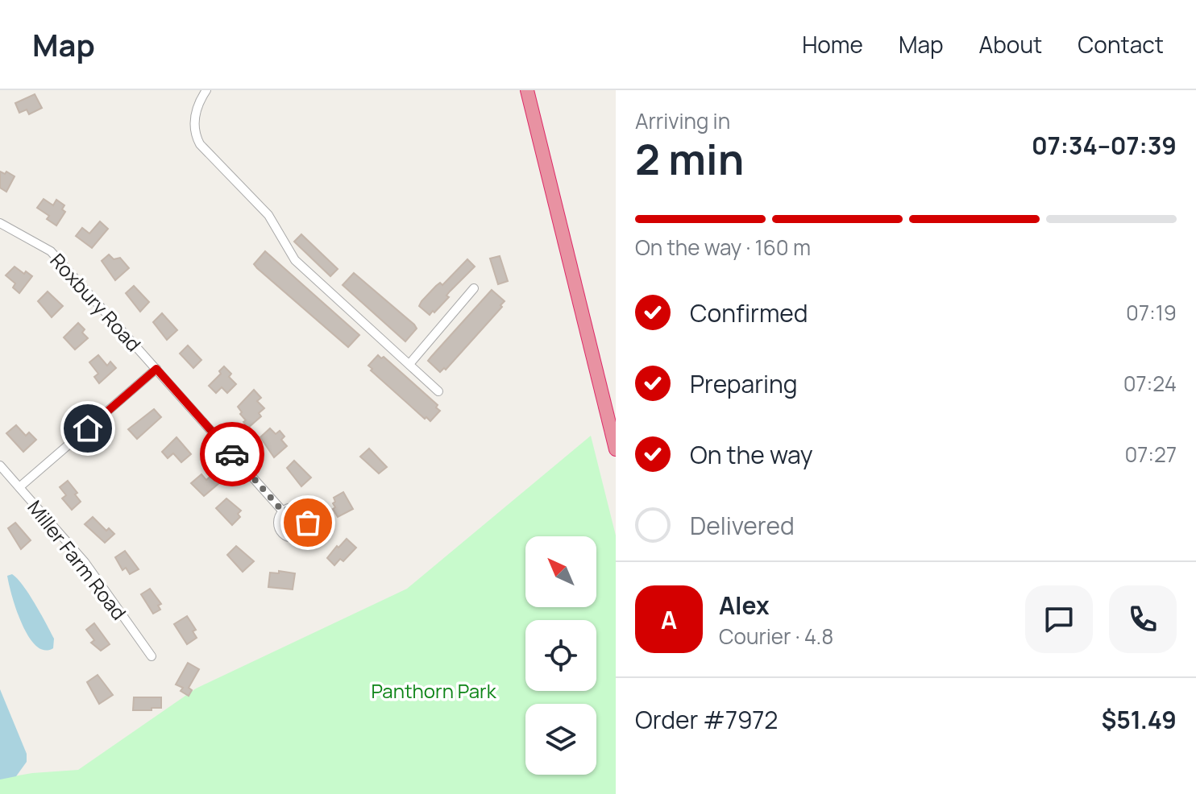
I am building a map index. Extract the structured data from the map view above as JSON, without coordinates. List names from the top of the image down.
{
  "streets": {
    "street": ["Roxbury Road", "Miller Farm Road"]
  },
  "parks": ["Panthorn Park"],
  "north": "top left",
  "page": {
    "header": "Map",
    "nav": [
      "Home",
      "Map",
      "About",
      "Contact"
    ],
    "heading": ["2 min", "Arriving in", "07:34–07:39"],
    "panel": [
      "Alex",
      "Courier · 4.8",
      "Order #7972",
      "$51.49"
    ],
    "bar": "On the way · 160 m",
    "list": [
      ["Confirmed", "07:19"],
      ["Preparing", "07:24"],
      ["On the way", "07:27"],
      "Delivered"
    ],
    "round": "A"
  }
}
